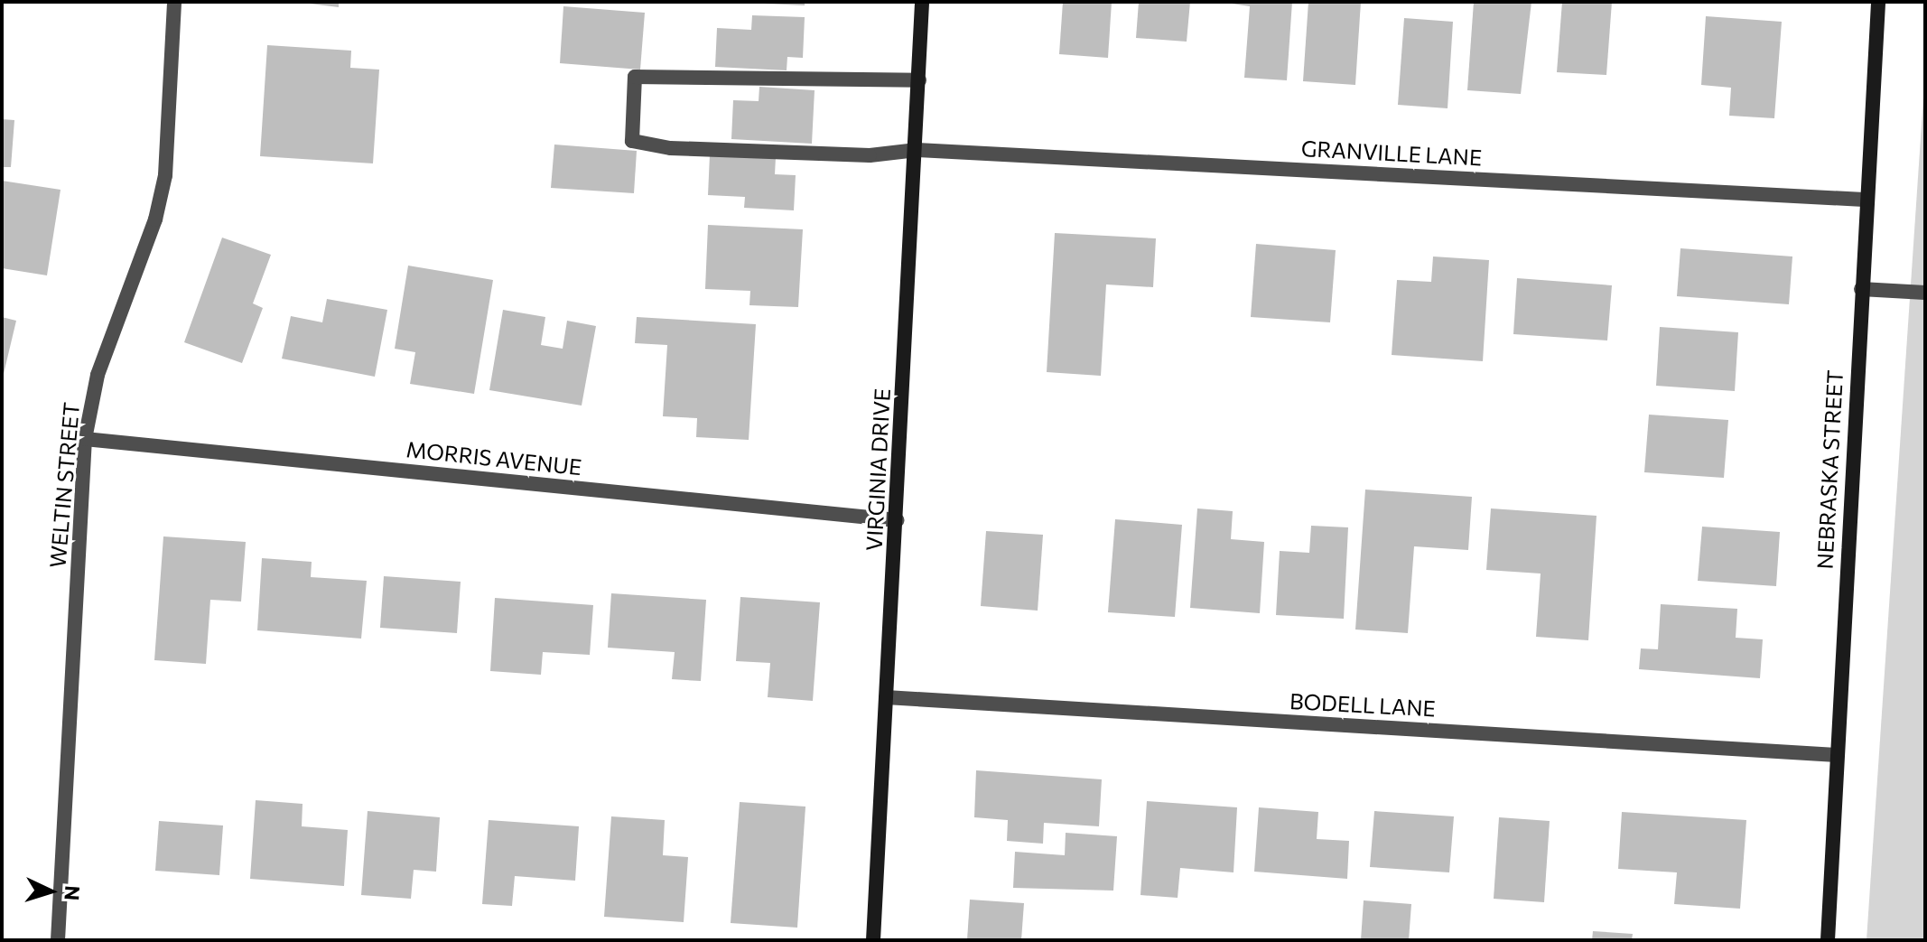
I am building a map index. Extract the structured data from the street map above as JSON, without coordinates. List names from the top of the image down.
{
  "streets": {
    "street": [
      "GRANVILLE LANE",
      "MORRIS AVENUE",
      "VIRGINIA DRIVE",
      "NEBRASKA STREET",
      "WELTIN STREET",
      "BODELL LANE"
    ]
  },
  "crossings": [
    ["GRANVILLE LANE", "VIRGINIA DRIVE"],
    ["GRANVILLE LANE", "NEBRASKA STREET"],
    ["MORRIS AVENUE", "VIRGINIA DRIVE"],
    ["MORRIS AVENUE", "WELTIN STREET"],
    ["VIRGINIA DRIVE", "BODELL LANE"],
    ["NEBRASKA STREET", "BODELL LANE"]
  ],
  "north": "right"
}
